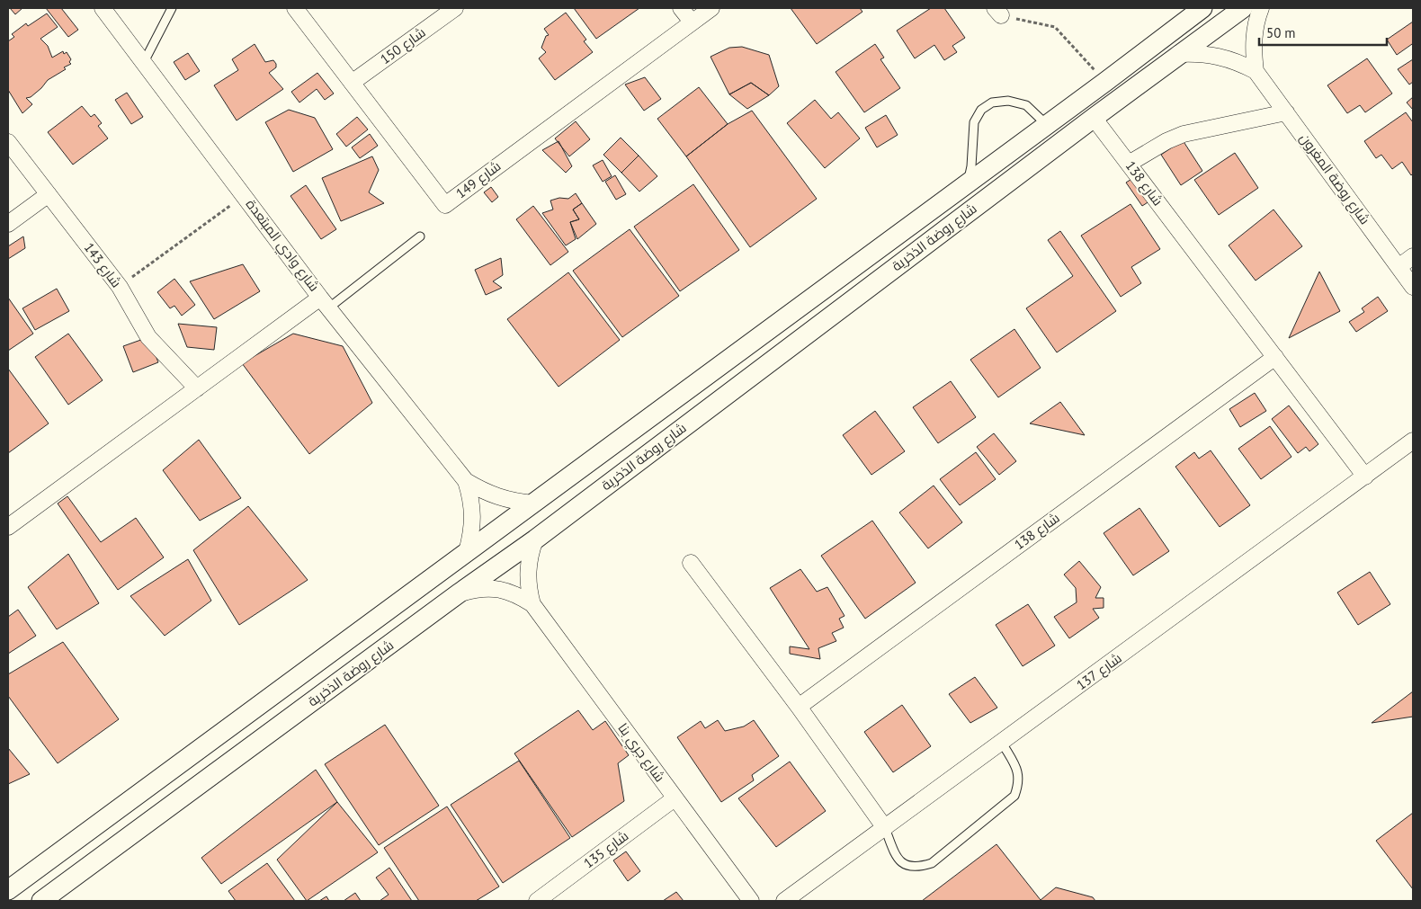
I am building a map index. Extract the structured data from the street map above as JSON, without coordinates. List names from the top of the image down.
{
  "streets": {
    "street": [
      "شارع 150",
      "شارع روضة المغرون",
      "شارع 149",
      "شارع 138",
      "شارع روضة الذخرية",
      "شارع وادي المبتعدة",
      "شارع 143",
      "شارع 137",
      "شارع جري بنا",
      "شارع 135"
    ]
  },
  "crossings": [
    ["شارع 150", "شارع 149"],
    ["شارع روضة المغرون", "شارع روضة الذخرية"],
    ["شارع 138", "شارع روضة الذخرية"],
    ["شارع 138", "شارع 137"],
    ["شارع روضة الذخرية", "شارع وادي المبتعدة"],
    ["شارع روضة الذخرية", "شارع جري بنا"],
    ["شارع جري بنا", "شارع 135"]
  ],
  "scale_bar": "50 m"
}
